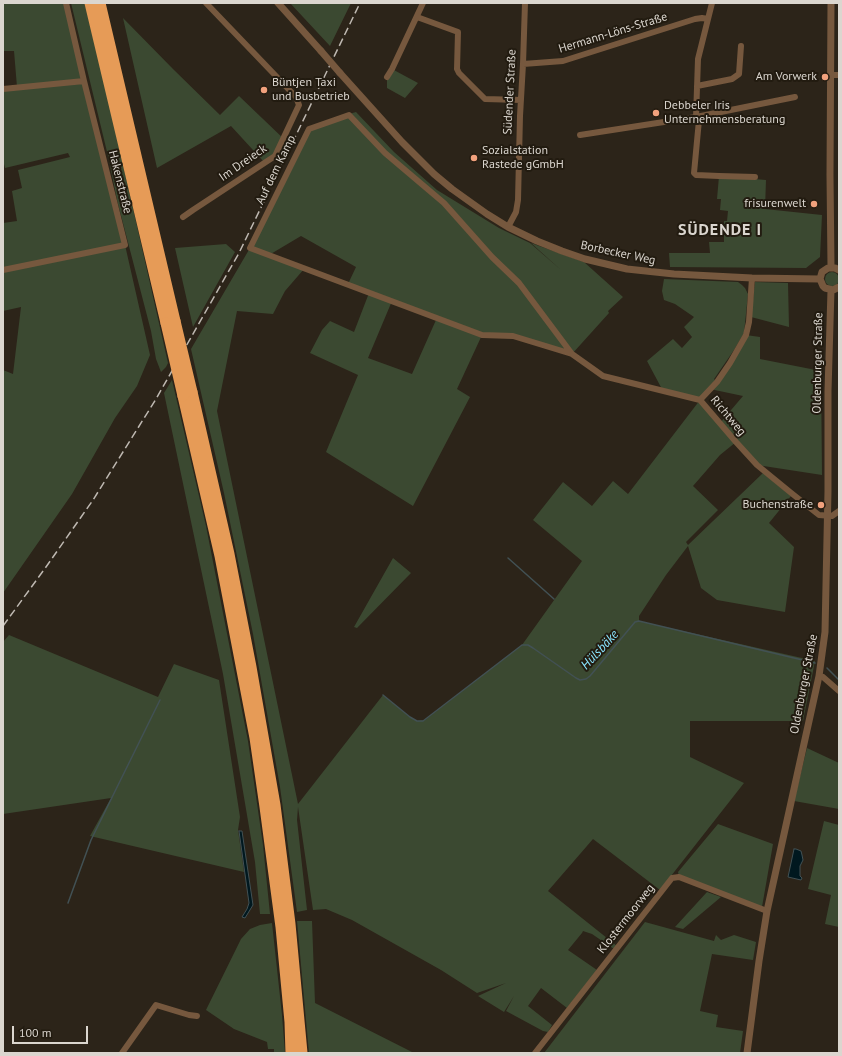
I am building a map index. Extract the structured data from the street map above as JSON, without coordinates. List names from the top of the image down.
{
  "streets": {
    "street": [
      "Hermann-Löns-Straße",
      "Südender Straße",
      "Im Dreieck",
      "Auf dem Kamp",
      "Hakenstraße",
      "Borbecker Weg",
      "Oldenburger Straße",
      "Richtweg",
      "Klostermoorweg"
    ]
  },
  "crossings": [
    ["Hermann-Löns-Straße", "Südender Straße"],
    ["Südender Straße", "Borbecker Weg"],
    ["Auf dem Kamp", "Richtweg"],
    ["Oldenburger Straße", "Richtweg"],
    ["Oldenburger Straße", "Klostermoorweg"]
  ],
  "districts": ["SÜDENDE I"],
  "water": ["Hülsbäke"],
  "places": [
    "Am Vorwerk",
    "Büntjen Taxi und Busbetrieb",
    "Debbeler Iris Unternehmensberatung",
    "Sozialstation Rastede gGmbH",
    "frisurenwelt",
    "Buchenstraße"
  ],
  "scale_bar": "100 m"
}
